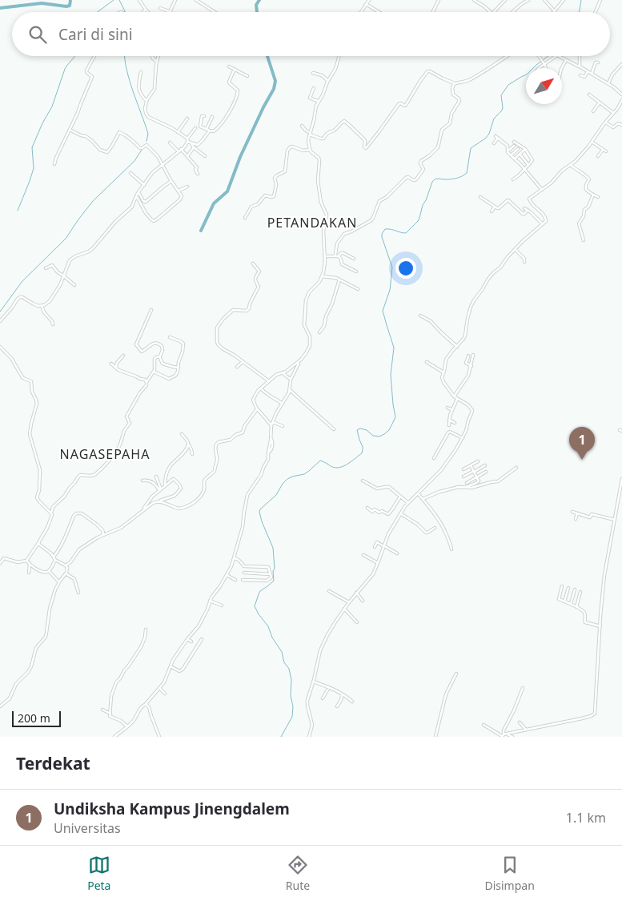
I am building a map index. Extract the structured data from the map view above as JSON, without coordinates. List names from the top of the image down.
{
  "districts": ["PETANDAKAN", "NAGASEPAHA"],
  "scale_bar": "200 m",
  "north": "top right",
  "page": {
    "search": "Cari di sini",
    "pins": "1",
    "scale": "200 m",
    "heading": "Terdekat",
    "list": [
      {
        "mark": "1",
        "name": "Undiksha Kampus Jinengdalem",
        "note": "Universitas",
        "value": "1.1 km"
      }
    ],
    "nav": ["Peta", "Rute", "Disimpan"]
  }
}
